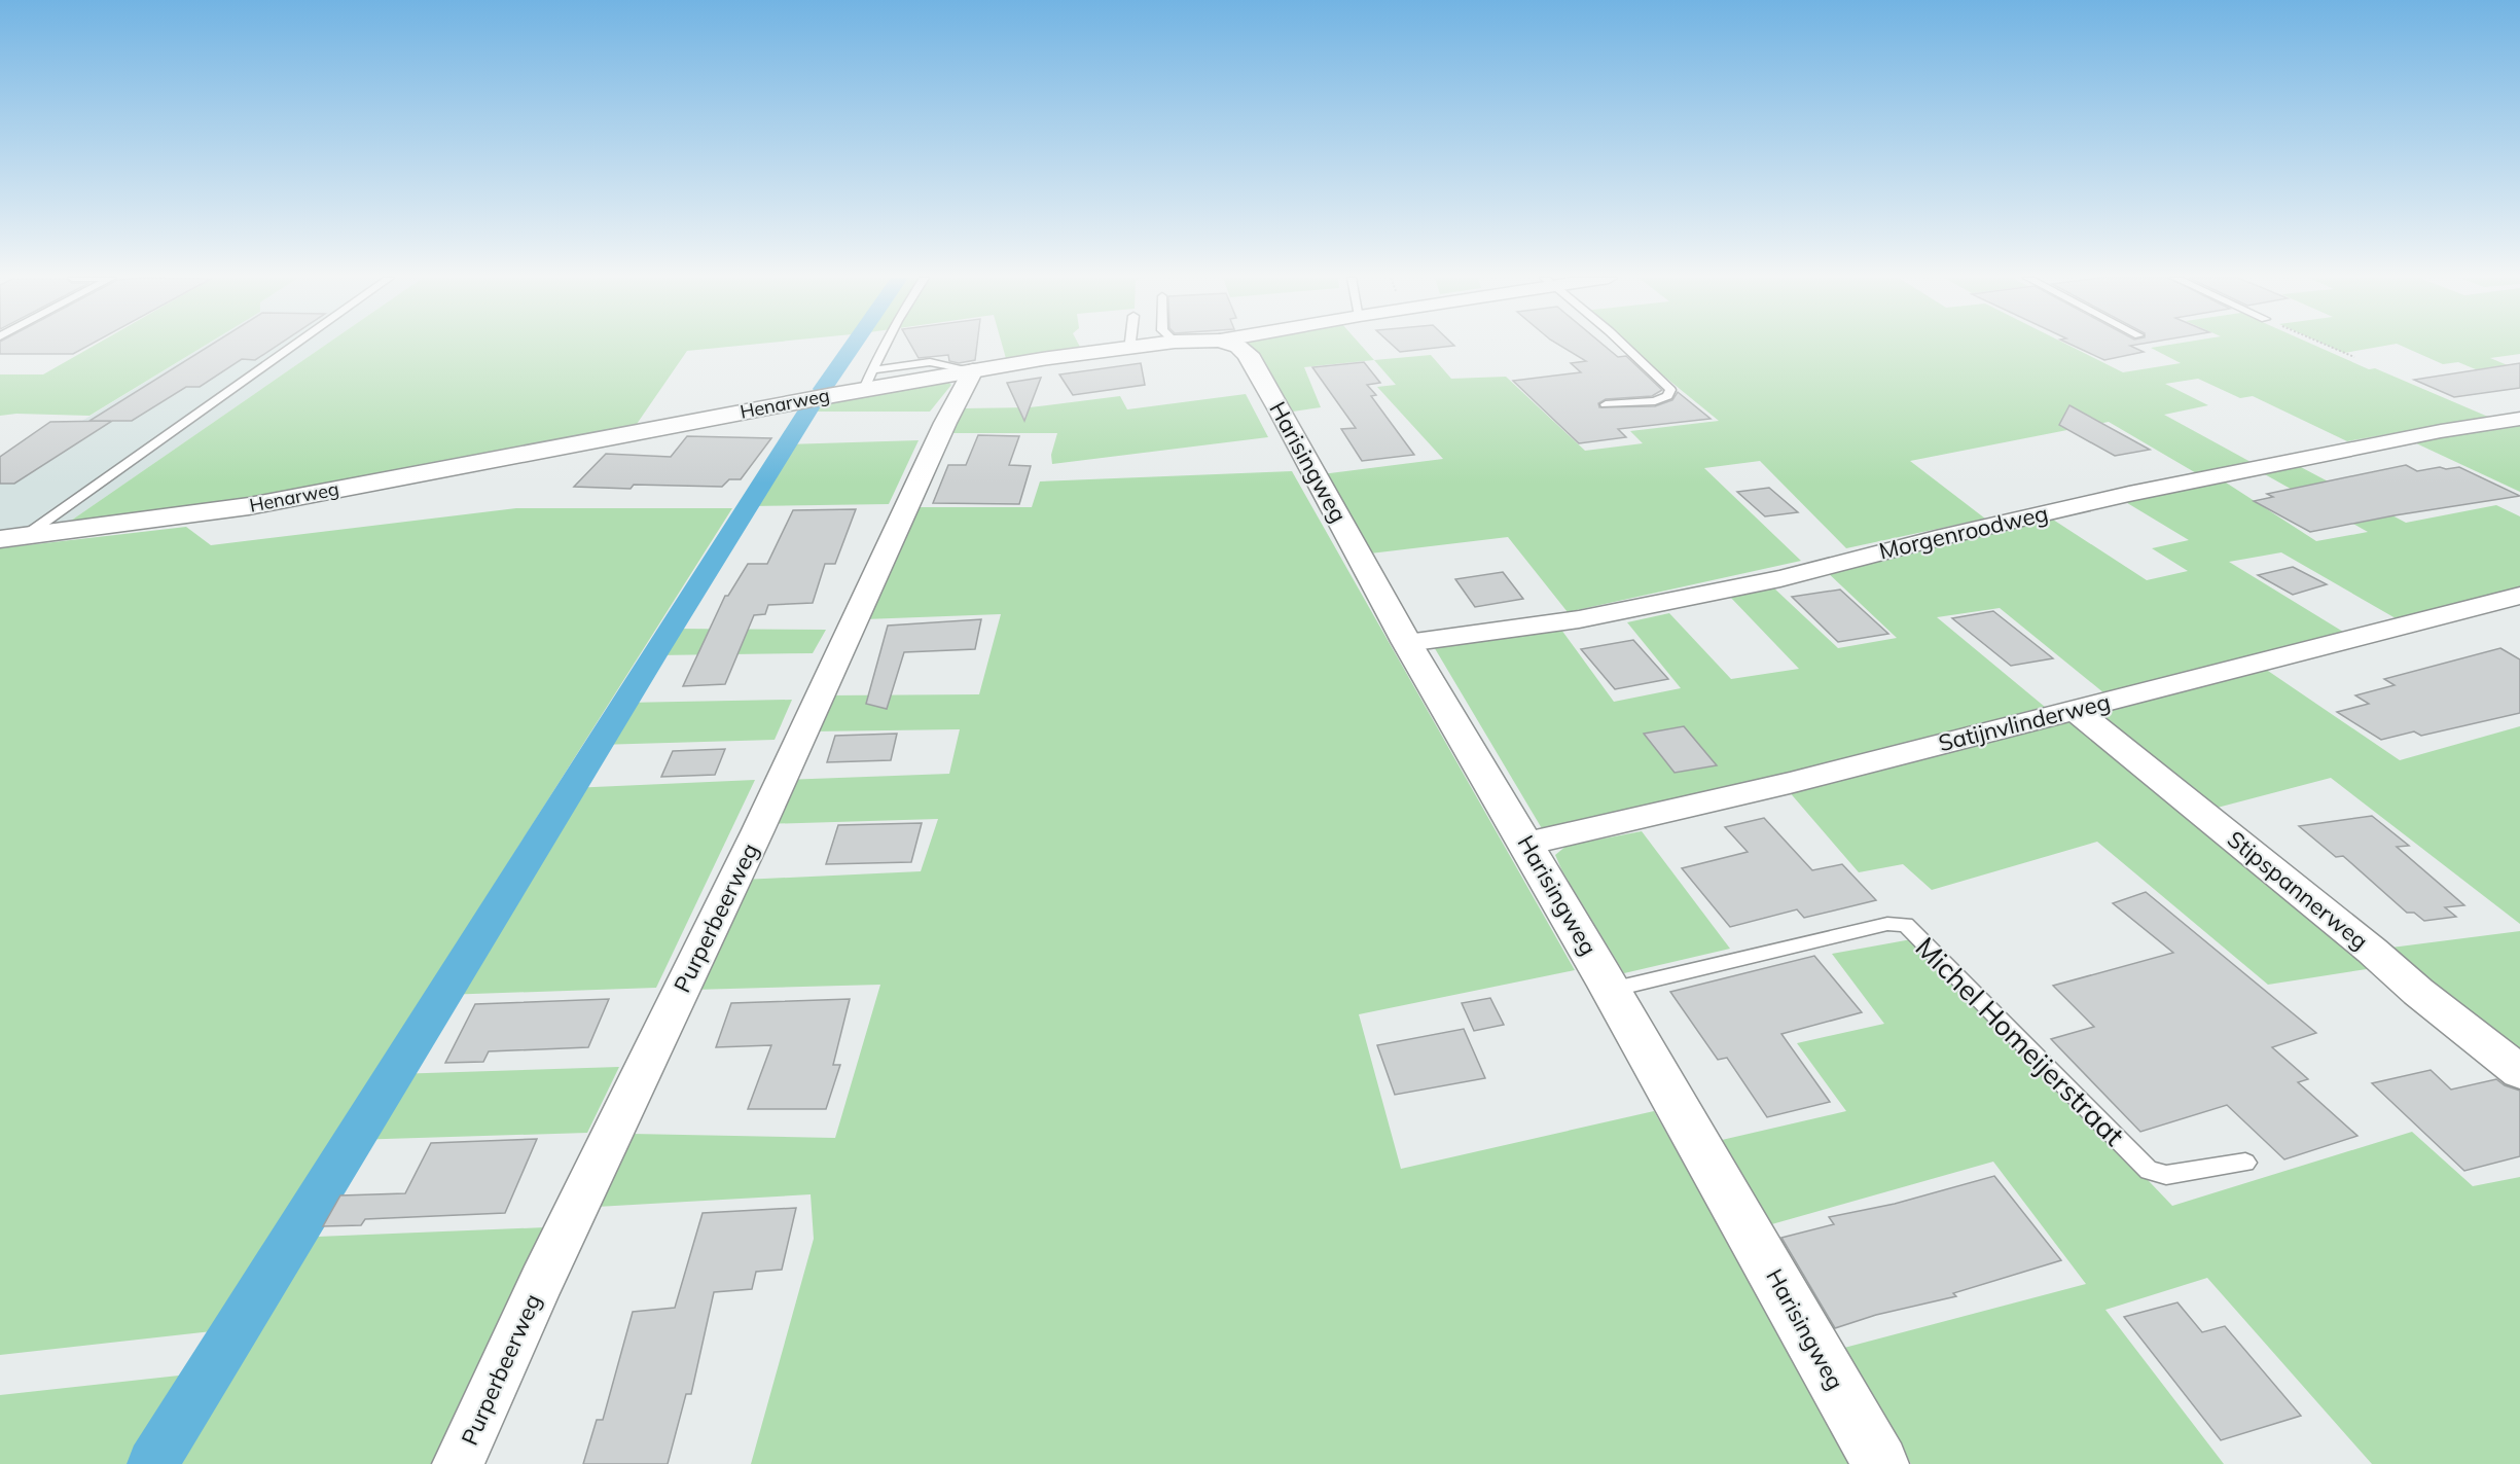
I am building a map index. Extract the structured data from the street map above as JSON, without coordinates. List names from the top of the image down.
{
  "streets": {
    "street": [
      "Henarweg",
      "Harisingweg",
      "Morgenroodweg",
      "Satijnvlinderweg",
      "Stipspannerweg",
      "Purperbeerweg"
    ],
    "lane": ["Michel Homeijerstraat"]
  },
  "crossings": [
    ["Henarweg", "Purperbeerweg"],
    ["Harisingweg", "Morgenroodweg"],
    ["Harisingweg", "Satijnvlinderweg"],
    ["Harisingweg", "Michel Homeijerstraat"],
    ["Satijnvlinderweg", "Stipspannerweg"]
  ]
}
